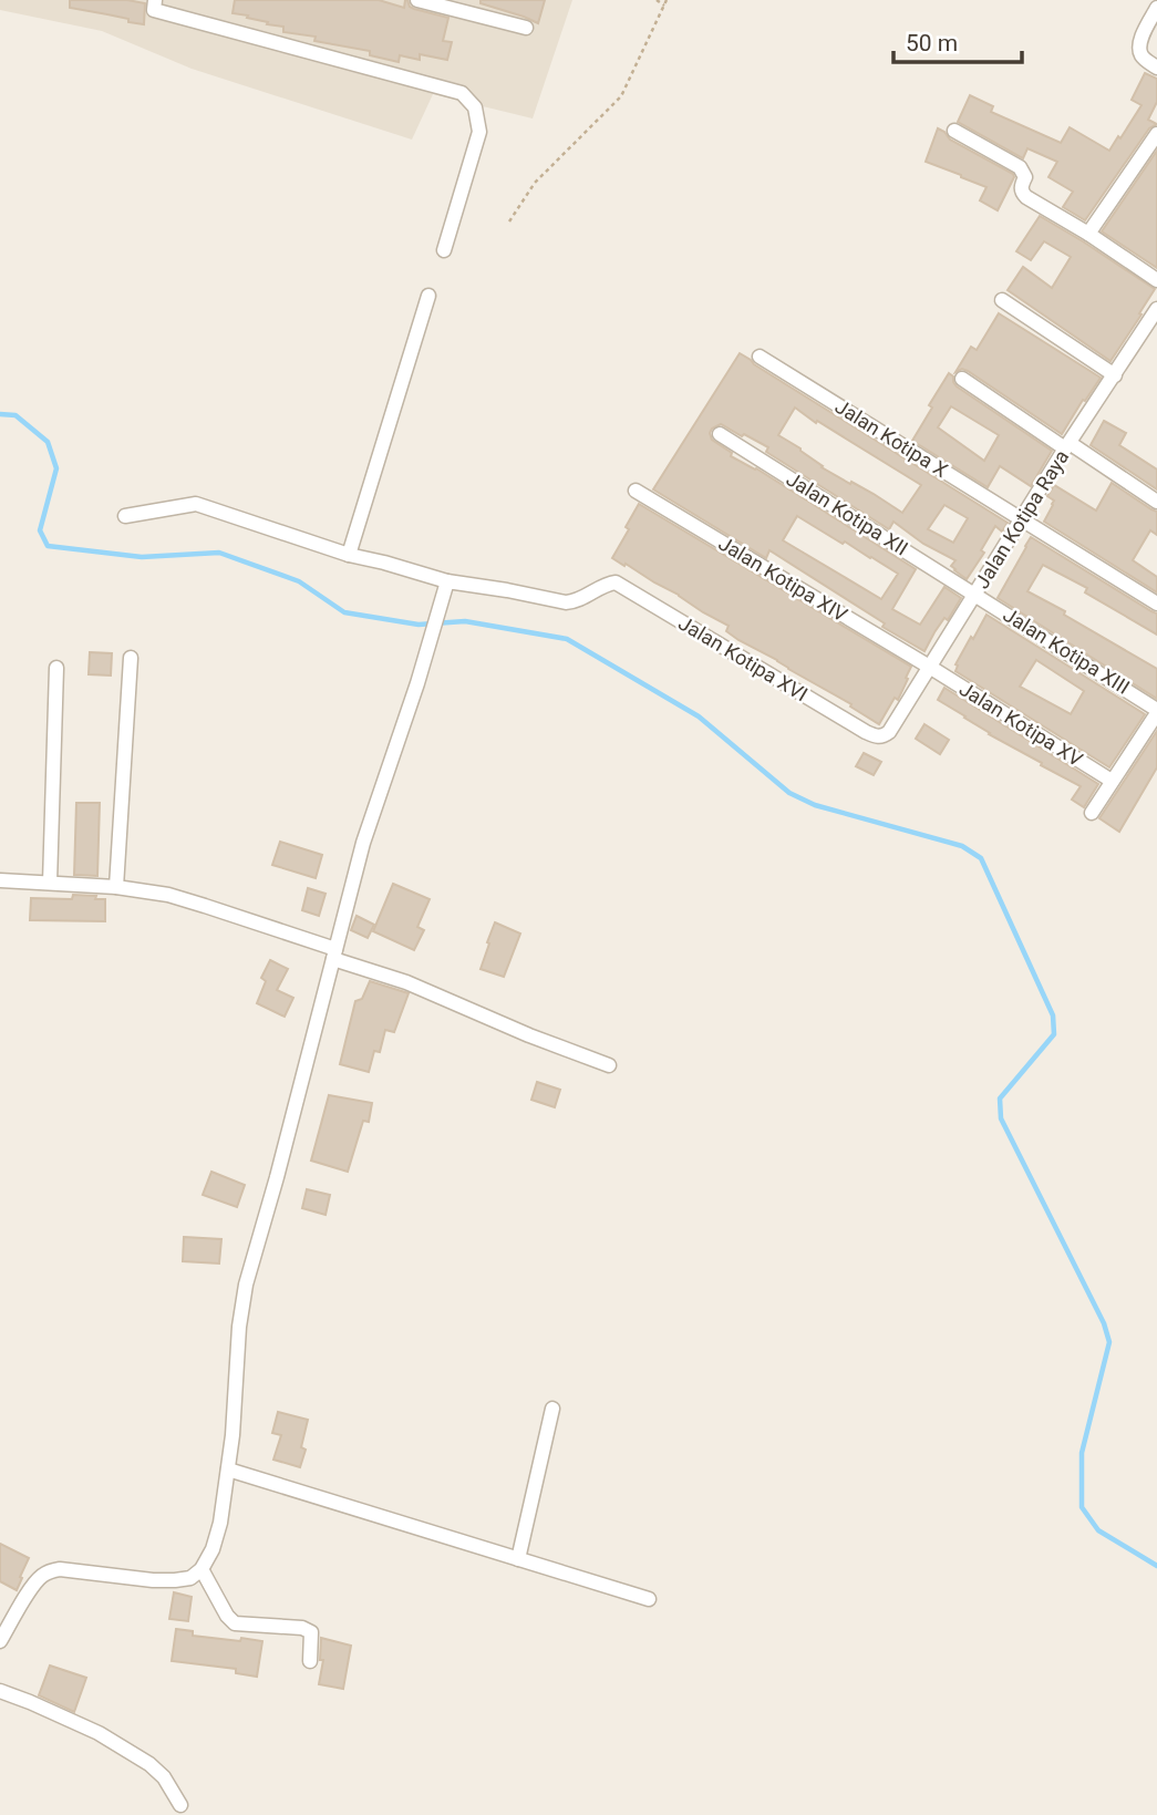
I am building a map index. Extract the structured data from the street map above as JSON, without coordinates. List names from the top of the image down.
{
  "streets": {
    "street": [
      "Jalan Kotipa X",
      "Jalan Kotipa XII",
      "Jalan Kotipa Raya",
      "Jalan Kotipa XIV",
      "Jalan Kotipa XIII",
      "Jalan Kotipa XVI",
      "Jalan Kotipa XV"
    ]
  },
  "crossings": [
    ["Jalan Kotipa X", "Jalan Kotipa Raya"],
    ["Jalan Kotipa XII", "Jalan Kotipa Raya"],
    ["Jalan Kotipa XII", "Jalan Kotipa XIII"],
    ["Jalan Kotipa Raya", "Jalan Kotipa XIV"],
    ["Jalan Kotipa Raya", "Jalan Kotipa XIII"],
    ["Jalan Kotipa Raya", "Jalan Kotipa XVI"],
    ["Jalan Kotipa Raya", "Jalan Kotipa XV"],
    ["Jalan Kotipa XIV", "Jalan Kotipa XV"]
  ],
  "scale_bar": "50 m"
}
